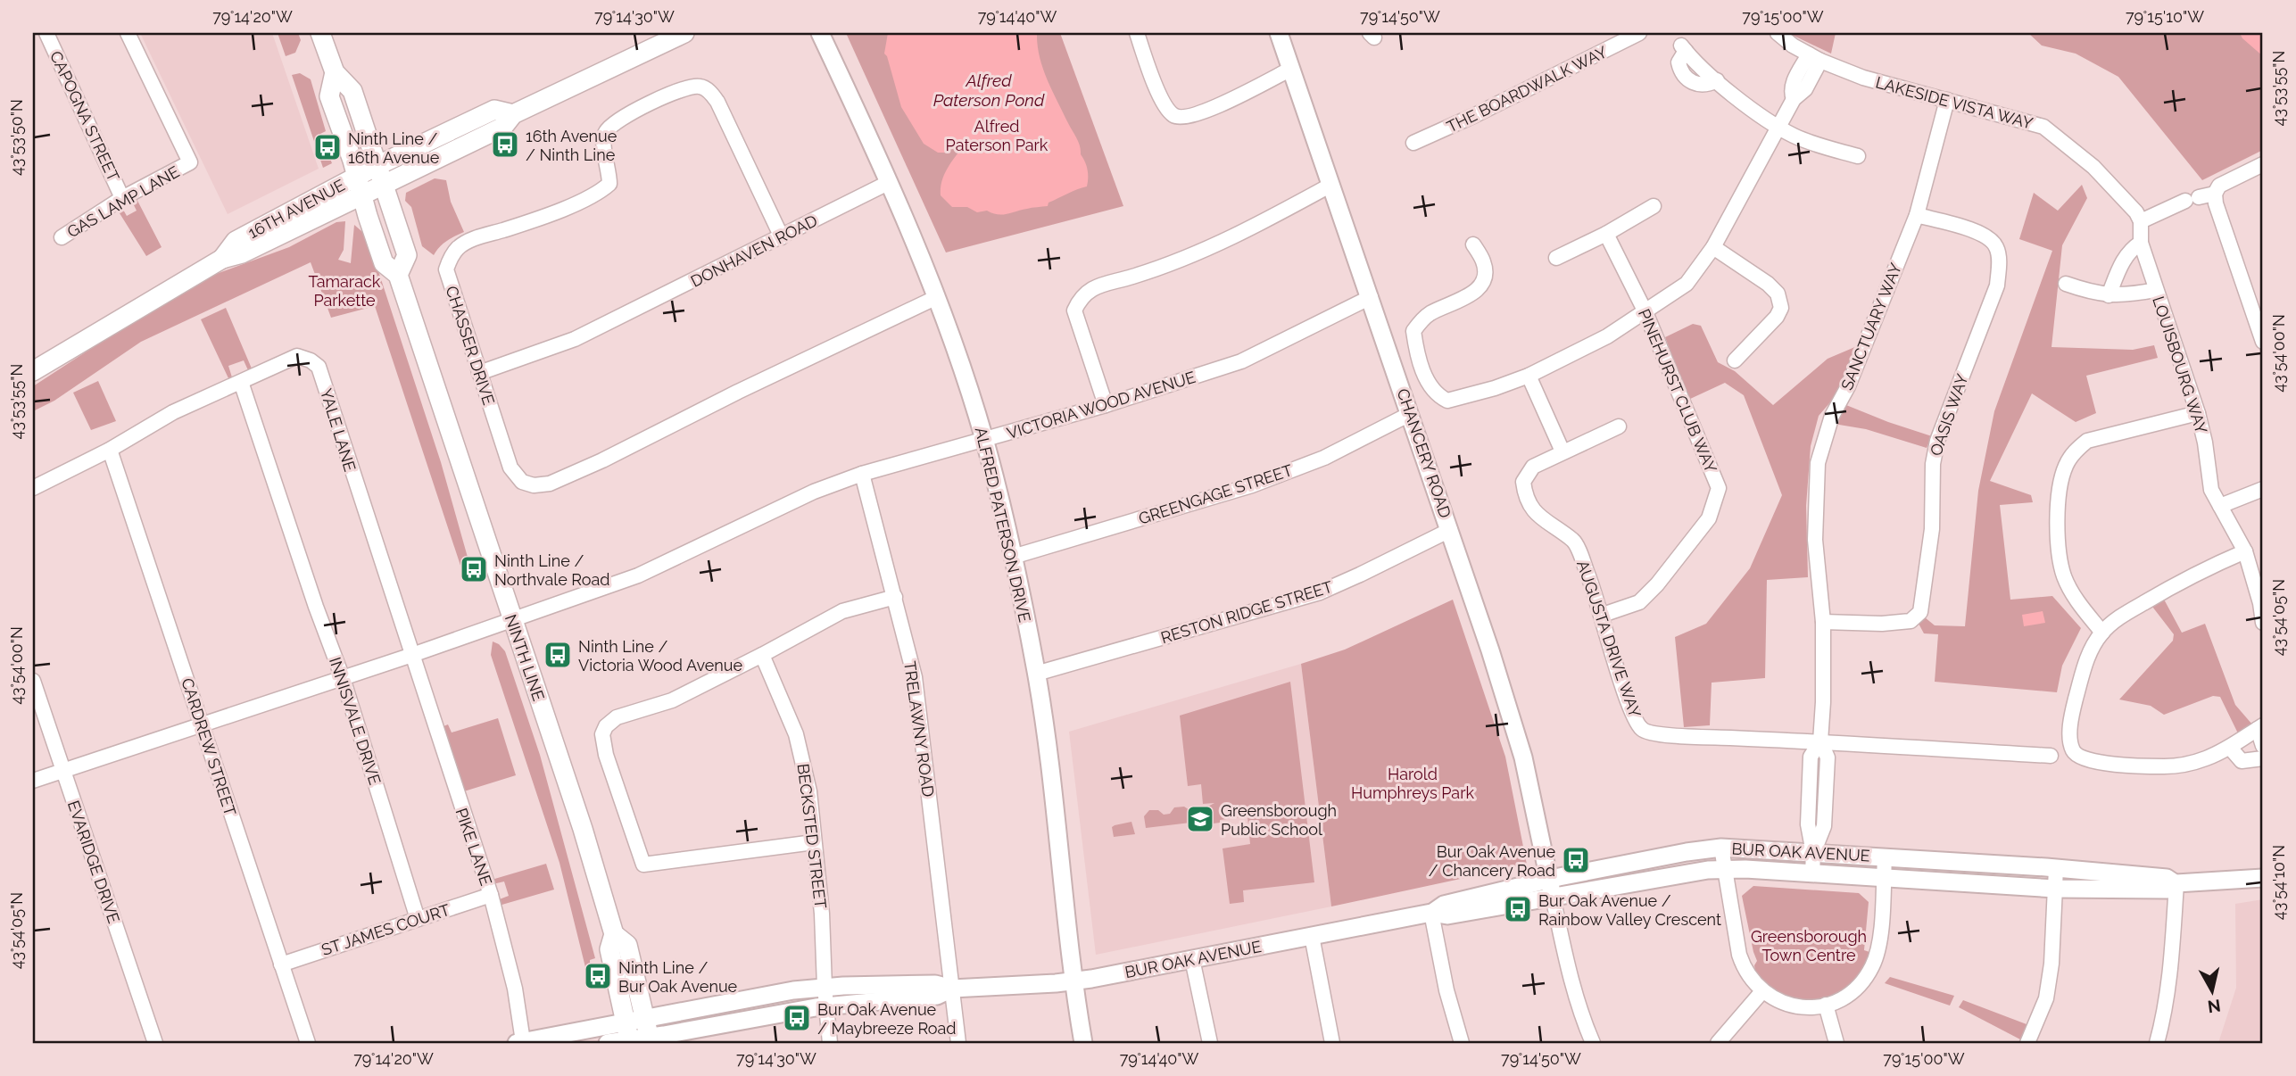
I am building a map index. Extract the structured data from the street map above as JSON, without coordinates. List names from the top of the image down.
{
  "streets": {
    "main road": ["16TH AVENUE", "NINTH LINE"],
    "street": [
      "THE BOARDWALK WAY",
      "LAKESIDE VISTA WAY",
      "CAPOGNA STREET",
      "GAS LAMP LANE",
      "DONHAVEN ROAD",
      "SANCTUARY WAY",
      "CHASSER DRIVE",
      "LOUISBOURG WAY",
      "PINEHURST CLUB WAY",
      "VICTORIA WOOD AVENUE",
      "OASIS WAY",
      "YALE LANE",
      "CHANCERY ROAD",
      "GREENGAGE STREET",
      "ALFRED PATERSON DRIVE",
      "RESTON RIDGE STREET",
      "AUGUSTA DRIVE WAY",
      "INNISVALE DRIVE",
      "TRELAWNY ROAD",
      "CARDREW STREET",
      "BECKSTED STREET",
      "PIKE LANE",
      "BUR OAK AVENUE",
      "EVARIDGE DRIVE",
      "ST JAMES COURT"
    ]
  },
  "crossings": [
    ["LAKESIDE VISTA WAY", "SANCTUARY WAY"],
    ["LAKESIDE VISTA WAY", "LOUISBOURG WAY"],
    ["CAPOGNA STREET", "GAS LAMP LANE"],
    ["16TH AVENUE", "NINTH LINE"],
    ["DONHAVEN ROAD", "CHASSER DRIVE"],
    ["DONHAVEN ROAD", "ALFRED PATERSON DRIVE"],
    ["SANCTUARY WAY", "OASIS WAY"],
    ["SANCTUARY WAY", "AUGUSTA DRIVE WAY"],
    ["SANCTUARY WAY", "BUR OAK AVENUE"],
    ["CHASSER DRIVE", "ALFRED PATERSON DRIVE"],
    ["PINEHURST CLUB WAY", "AUGUSTA DRIVE WAY"],
    ["VICTORIA WOOD AVENUE", "YALE LANE"],
    ["VICTORIA WOOD AVENUE", "CHANCERY ROAD"],
    ["VICTORIA WOOD AVENUE", "ALFRED PATERSON DRIVE"],
    ["VICTORIA WOOD AVENUE", "NINTH LINE"],
    ["VICTORIA WOOD AVENUE", "INNISVALE DRIVE"],
    ["VICTORIA WOOD AVENUE", "TRELAWNY ROAD"],
    ["VICTORIA WOOD AVENUE", "CARDREW STREET"],
    ["VICTORIA WOOD AVENUE", "PIKE LANE"],
    ["VICTORIA WOOD AVENUE", "EVARIDGE DRIVE"],
    ["YALE LANE", "INNISVALE DRIVE"],
    ["YALE LANE", "CARDREW STREET"],
    ["YALE LANE", "PIKE LANE"],
    ["CHANCERY ROAD", "GREENGAGE STREET"],
    ["CHANCERY ROAD", "RESTON RIDGE STREET"],
    ["CHANCERY ROAD", "BUR OAK AVENUE"],
    ["GREENGAGE STREET", "ALFRED PATERSON DRIVE"],
    ["ALFRED PATERSON DRIVE", "RESTON RIDGE STREET"],
    ["ALFRED PATERSON DRIVE", "BUR OAK AVENUE"],
    ["NINTH LINE", "BUR OAK AVENUE"],
    ["INNISVALE DRIVE", "ST JAMES COURT"],
    ["TRELAWNY ROAD", "BUR OAK AVENUE"],
    ["CARDREW STREET", "ST JAMES COURT"],
    ["BECKSTED STREET", "BUR OAK AVENUE"],
    ["PIKE LANE", "BUR OAK AVENUE"],
    ["PIKE LANE", "ST JAMES COURT"]
  ],
  "water": ["Alfred Paterson Pond"],
  "parks": [
    "Alfred Paterson Park",
    "Tamarack Parkette",
    "Harold Humphreys Park",
    "Greensborough Town Centre"
  ],
  "places": {
    "bus stop": [
      "16th Avenue / Ninth Line",
      "Ninth Line / 16th Avenue",
      "Ninth Line / Northvale Road",
      "Ninth Line / Victoria Wood Avenue",
      "Bur Oak Avenue / Chancery Road",
      "Bur Oak Avenue / Rainbow Valley Crescent",
      "Ninth Line / Bur Oak Avenue",
      "Bur Oak Avenue / Maybreeze Road"
    ],
    "school or university": ["Greensborough Public School"]
  },
  "north": "bottom",
  "coordinates": [
    "79°14'20\"W",
    "79°14'30\"W",
    "79°14'40\"W",
    "79°14'50\"W",
    "79°15'00\"W",
    "79°15'10\"W",
    "43°53'55\"N",
    "43°53'50\"N",
    "43°54'00\"N",
    "43°54'05\"N",
    "43°54'10\"N"
  ]
}
